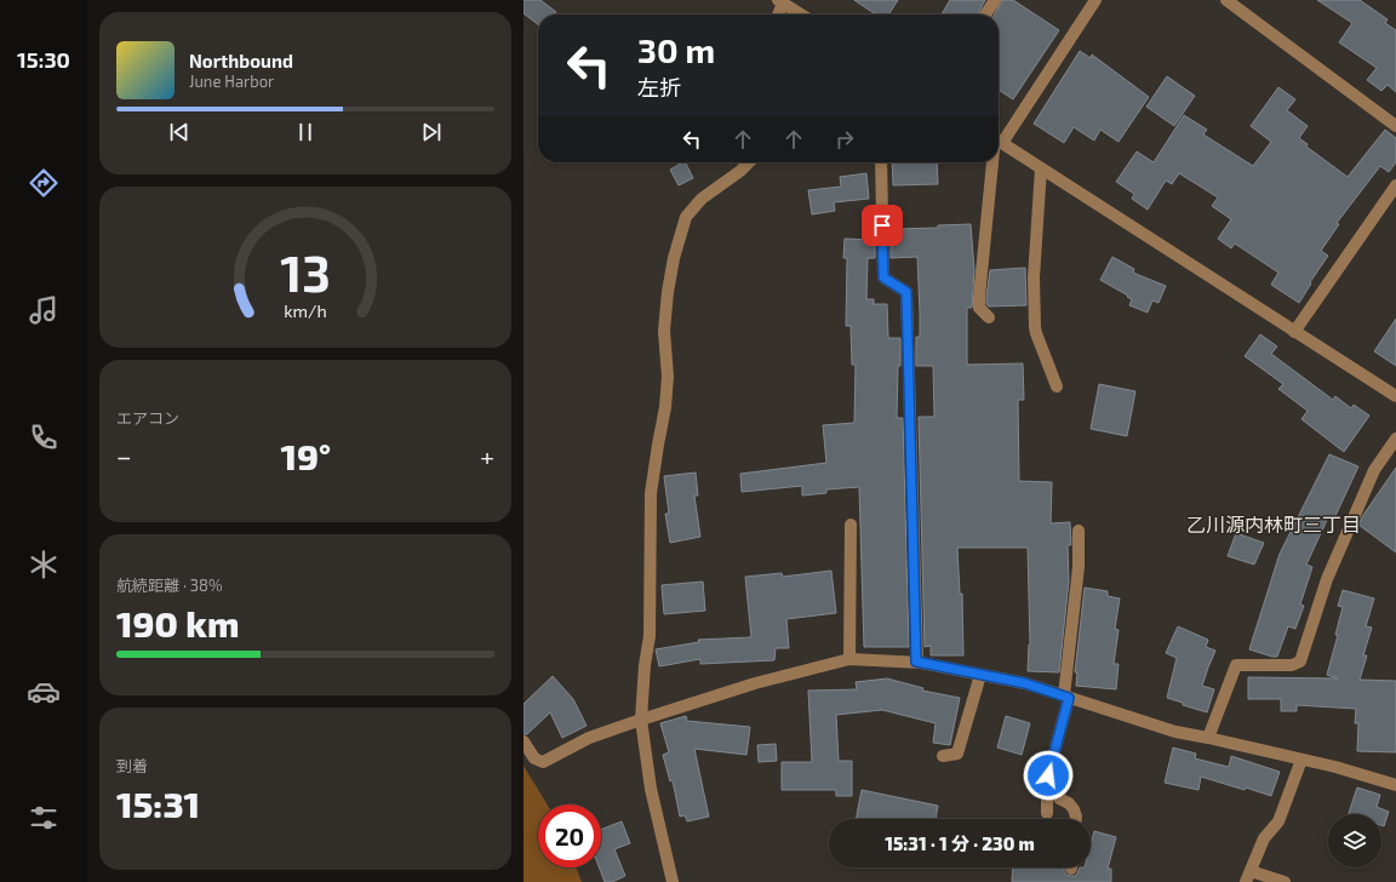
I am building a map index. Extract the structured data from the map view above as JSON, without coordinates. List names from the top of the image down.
{
  "districts": ["乙川源内林町三丁目"],
  "page": {
    "tabs": "15:30",
    "turn": ["30 m", "左折"],
    "song": ["Northbound", "June Harbor"],
    "tile": [
      "エアコン",
      ["航続距離 · 38%", "190 km"],
      ["到着", "15:31"]
    ],
    "heat": ["−", "19°", "+"],
    "limit": "20",
    "trip": "15:31 · 1 分 · 230 m",
    "gauge": ["13", "km/h"]
  }
}
